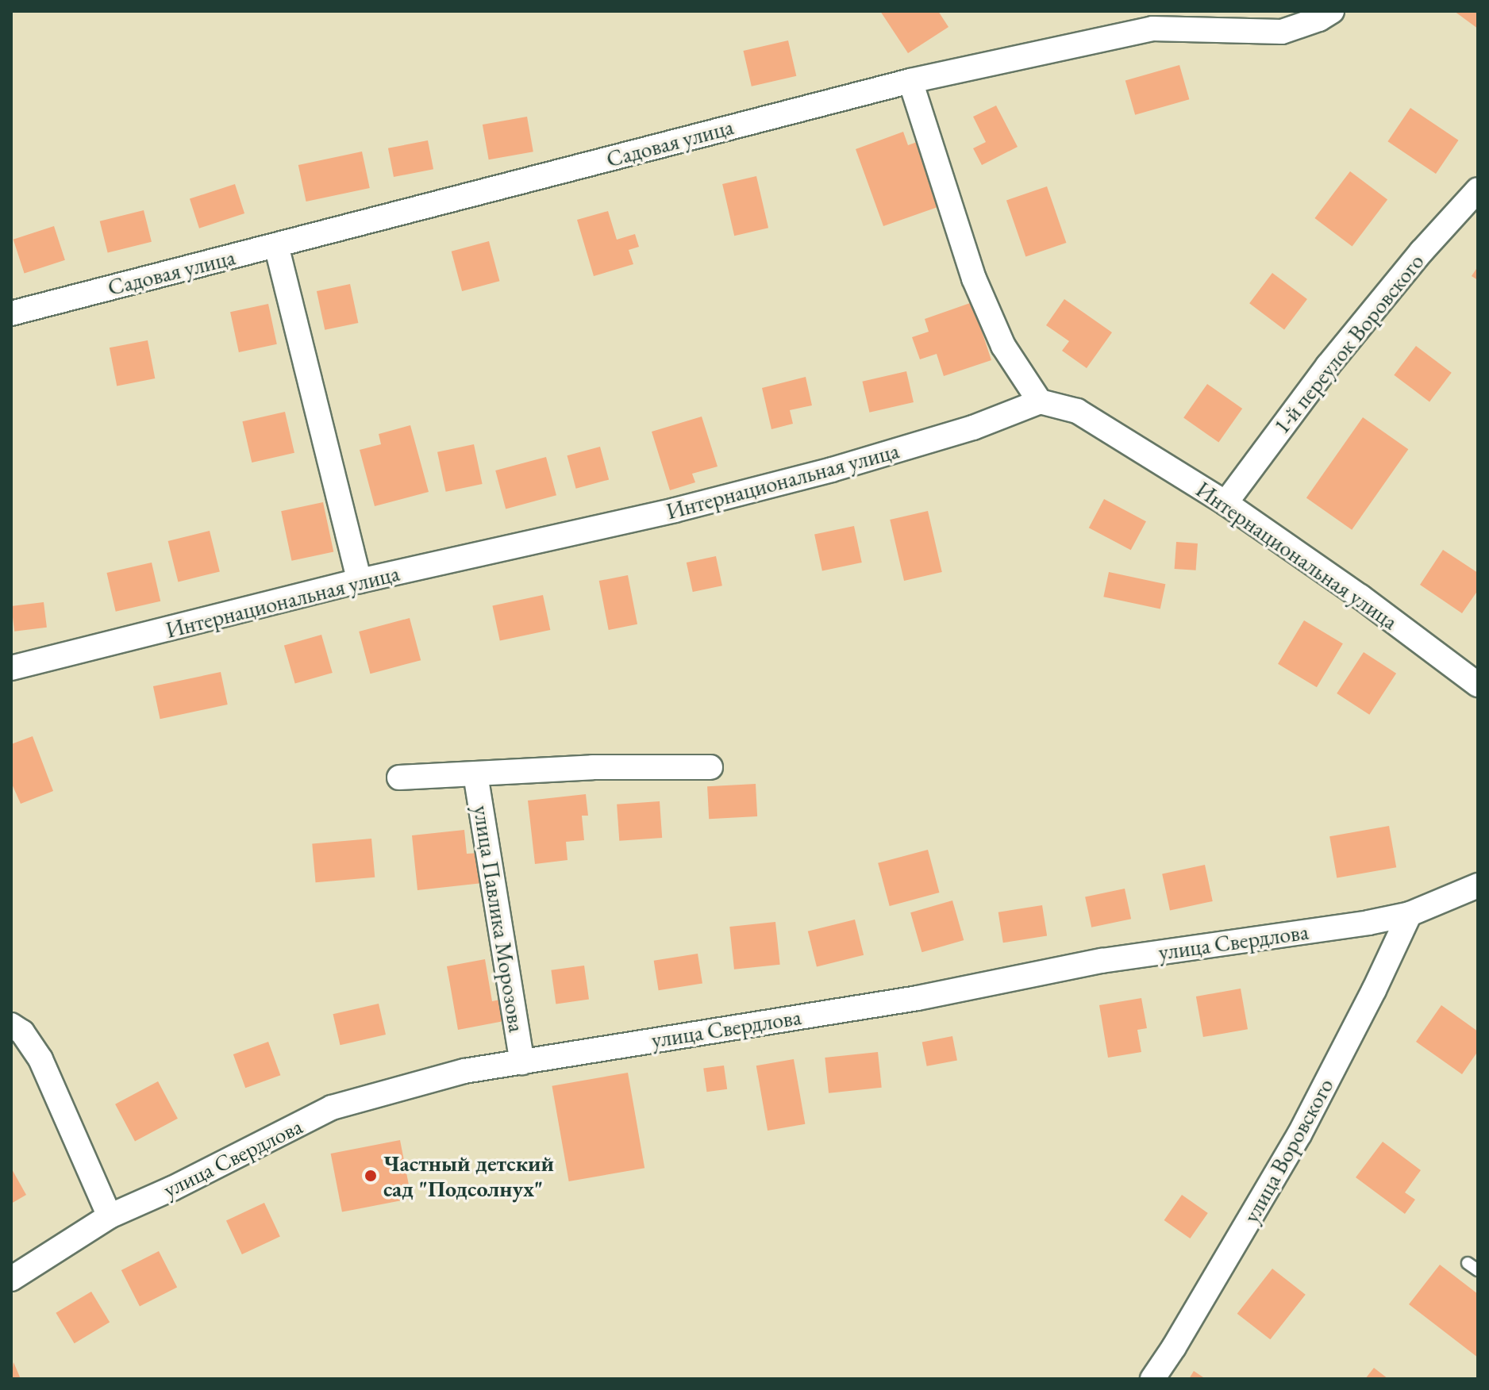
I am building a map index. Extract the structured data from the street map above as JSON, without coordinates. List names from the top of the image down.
{
  "streets": {
    "street": [
      "Садовая улица",
      "1-й переулок Воровского",
      "Интернациональная улица",
      "улица Павлика Морозова",
      "улица Свердлова",
      "улица Воровского"
    ]
  },
  "crossings": [
    ["1-й переулок Воровского", "Интернациональная улица"],
    ["улица Павлика Морозова", "улица Свердлова"],
    ["улица Свердлова", "улица Воровского"]
  ],
  "places": ["Частный детский сад \"Подсолнух\""]
}
